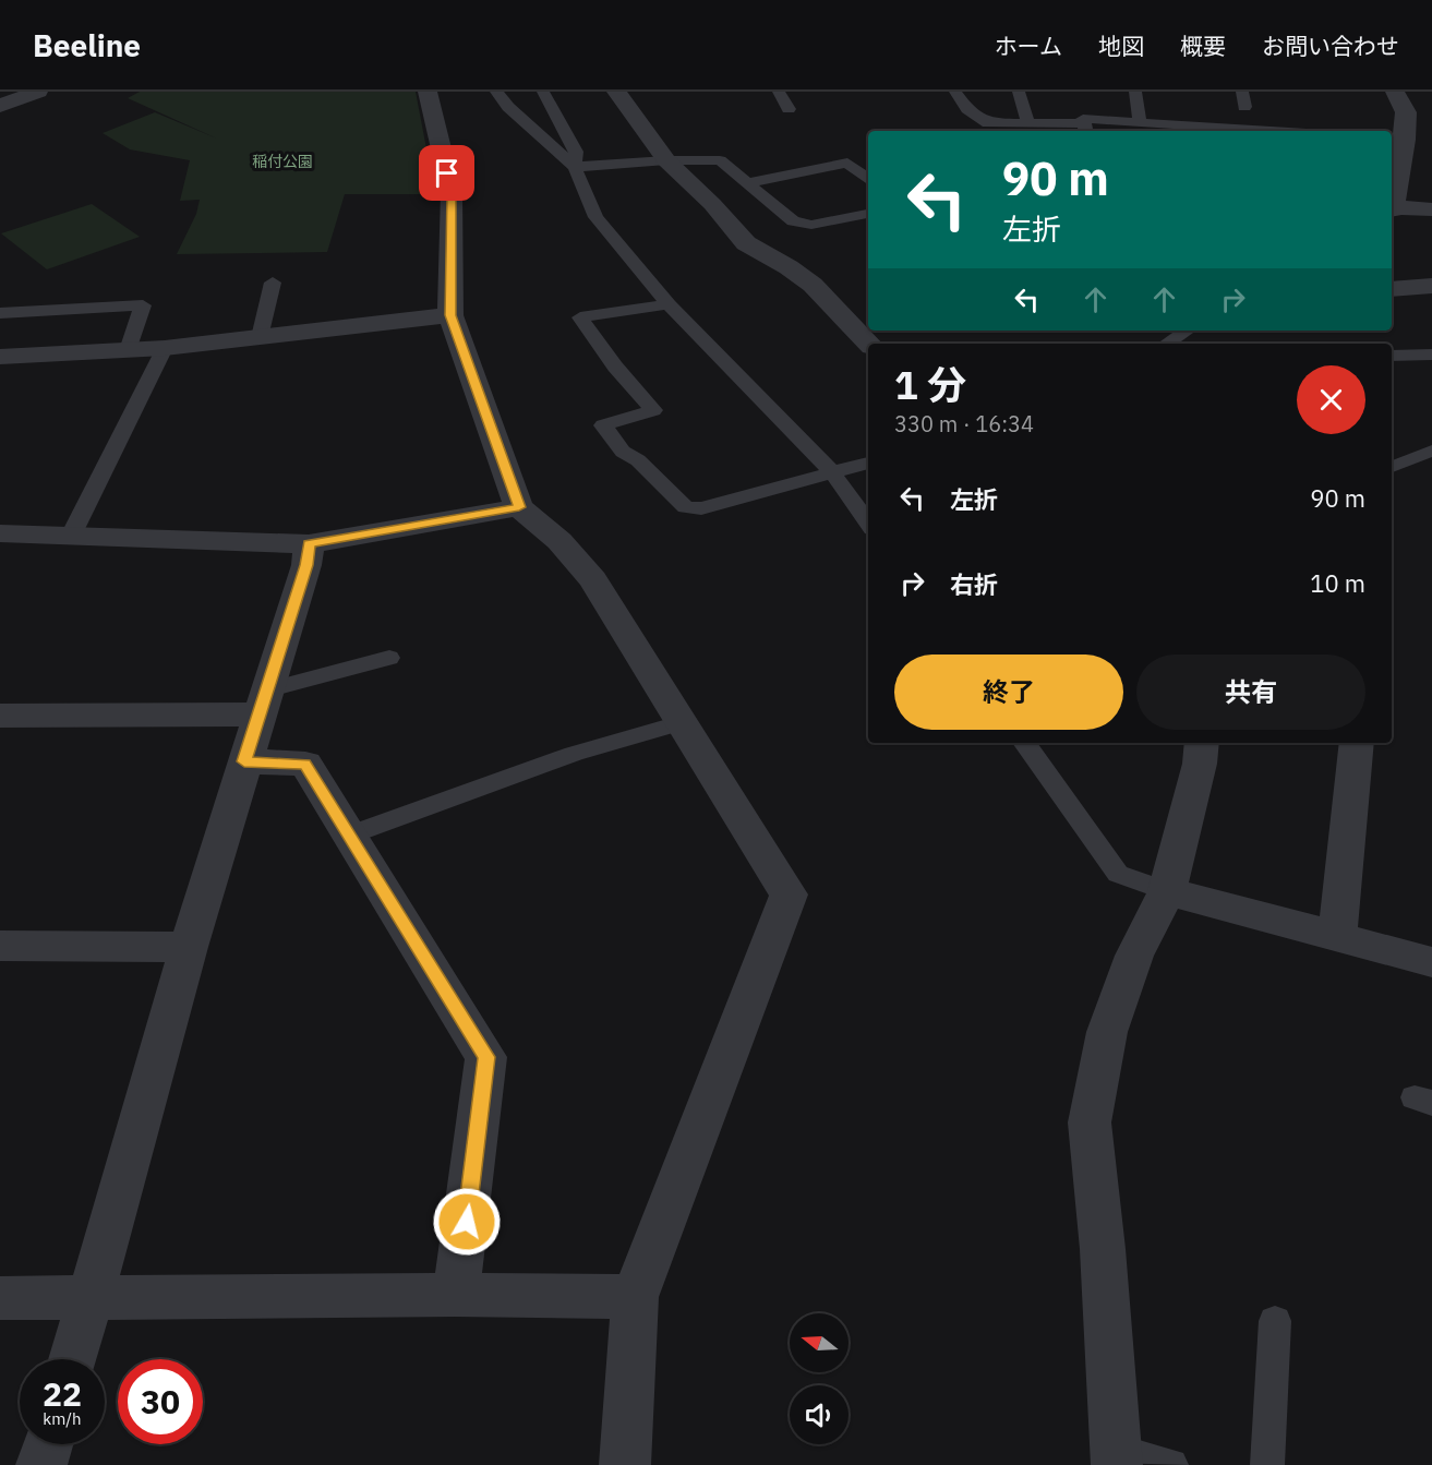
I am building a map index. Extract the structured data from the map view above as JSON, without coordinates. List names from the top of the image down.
{
  "parks": ["稲付公園"],
  "north": "left",
  "page": {
    "header": "Beeline",
    "nav": [
      "ホーム",
      "地図",
      "概要",
      "お問い合わせ"
    ],
    "turn": ["90 m", "左折"],
    "heading": ["1 分", "330 m · 16:34"],
    "list": [
      {
        "name": "左折",
        "value": "90 m"
      },
      {
        "name": "右折",
        "value": "10 m"
      }
    ],
    "buttons": ["終了", "共有"],
    "speed": "22 km/h",
    "limit": "30"
  }
}
